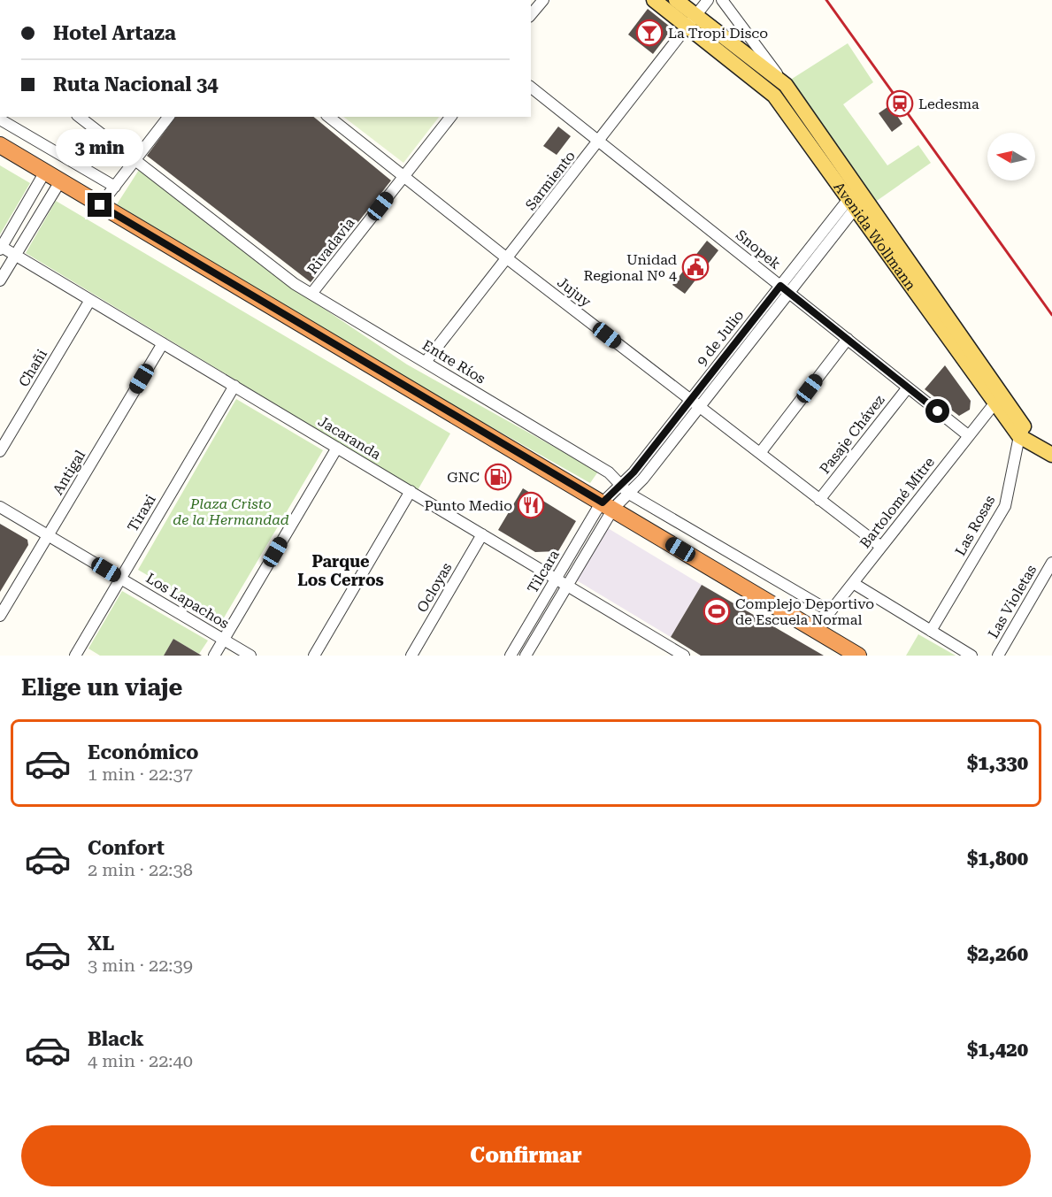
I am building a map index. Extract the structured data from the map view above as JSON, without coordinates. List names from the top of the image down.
{
  "streets": {
    "main road": ["Avenida Wollmann"],
    "street": [
      "Sarmiento",
      "Rivadavia",
      "Snopek",
      "Jujuy",
      "9 de Julio",
      "Entre Ríos",
      "Chañi",
      "Pasaje Chávez",
      "Jacaranda",
      "Antigal",
      "Bartolomé Mitre",
      "Tiraxi",
      "Las Rosas",
      "Tilcara",
      "Ocloyas",
      "Los Lapachos",
      "Las Violetas"
    ]
  },
  "crossings": [
    ["Sarmiento", "Avenida Wollmann"],
    ["Sarmiento", "Snopek"],
    ["Sarmiento", "Jujuy"],
    ["Sarmiento", "Entre Ríos"],
    ["Avenida Wollmann", "9 de Julio"],
    ["Avenida Wollmann", "Bartolomé Mitre"],
    ["Avenida Wollmann", "Las Rosas"],
    ["Rivadavia", "Jujuy"],
    ["Rivadavia", "Entre Ríos"],
    ["Snopek", "9 de Julio"],
    ["Snopek", "Pasaje Chávez"],
    ["Snopek", "Bartolomé Mitre"],
    ["Jujuy", "9 de Julio"],
    ["Jujuy", "Pasaje Chávez"],
    ["Jujuy", "Bartolomé Mitre"],
    ["9 de Julio", "Entre Ríos"],
    ["9 de Julio", "Tilcara"],
    ["Entre Ríos", "Bartolomé Mitre"],
    ["Chañi", "Jacaranda"],
    ["Jacaranda", "Antigal"],
    ["Jacaranda", "Tiraxi"],
    ["Jacaranda", "Tilcara"],
    ["Jacaranda", "Ocloyas"],
    ["Antigal", "Los Lapachos"],
    ["Tiraxi", "Los Lapachos"]
  ],
  "districts": ["Parque Los Cerros"],
  "parks": ["Plaza Cristo de la Hermandad"],
  "places": {
    "bar": ["La Tropi Disco"],
    "station": ["Ledesma"],
    "public building": ["Unidad Regional Nº 4"],
    "fuel station": ["GNC"],
    "restaurant": ["Punto Medio"],
    "sports": ["Complejo Deportivo de Escuela Normal"]
  },
  "north": "left",
  "page": {
    "banner": ["Hotel Artaza", "Ruta Nacional 34"],
    "bubble": "3 min",
    "heading": "Elige un viaje",
    "list": [
      {
        "name": "Económico",
        "note": "1 min · 22:37",
        "value": "$1,330"
      },
      {
        "name": "Confort",
        "note": "2 min · 22:38",
        "value": "$1,800"
      },
      {
        "name": "XL",
        "note": "3 min · 22:39",
        "value": "$2,260"
      },
      {
        "name": "Black",
        "note": "4 min · 22:40",
        "value": "$1,420"
      }
    ],
    "buttons": "Confirmar"
  }
}
